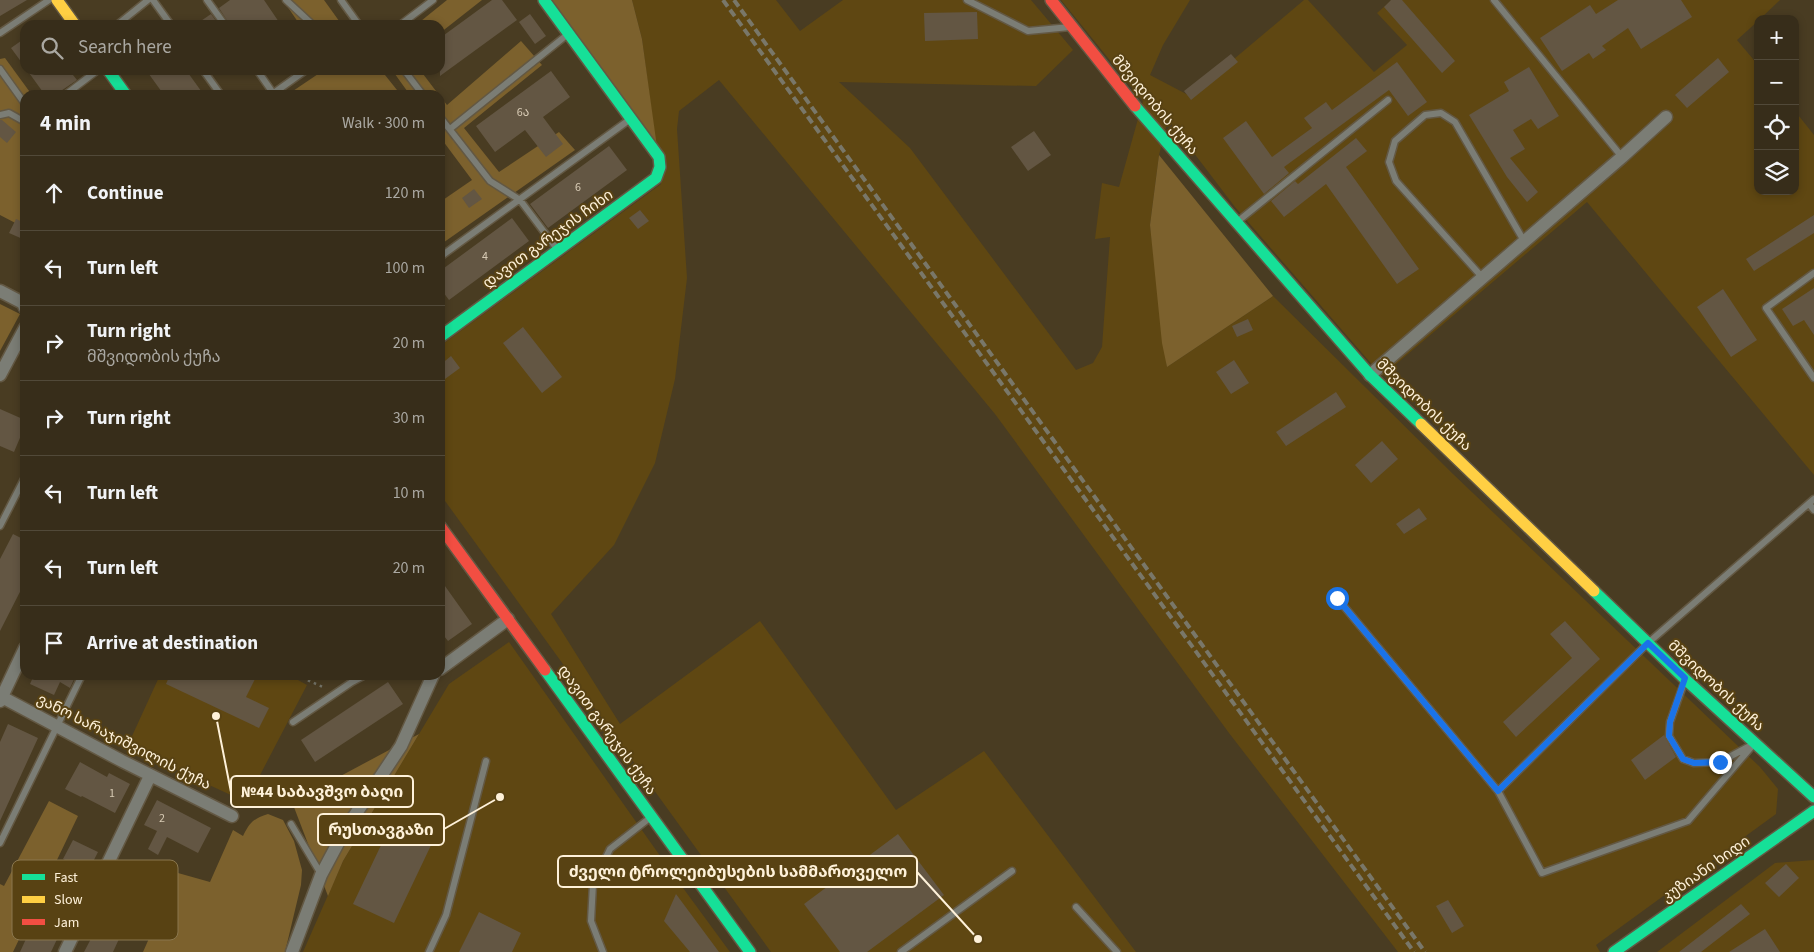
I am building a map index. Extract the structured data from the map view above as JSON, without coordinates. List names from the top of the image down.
{
  "streets": {
    "main road": [
      "მშვიდობის ქუჩა",
      "დავით გარეჯის ჩიხი",
      "დავით გარეჯის ქუჩა",
      "კუზიანი ხიდი"
    ],
    "street": ["ვანო სარაჯიშვილის ქუჩა"]
  },
  "places": ["№44 საბავშვო ბაღი", "რუსთავგაზი", "ძველი ტროლეიბუსების სამმართველო"],
  "house_numbers": [
    "6ა",
    "6",
    "4",
    "1",
    "2"
  ],
  "legend": ["Fast", "Slow", "Jam"],
  "page": {
    "map_buttons": ["+", "−"],
    "search": "Search here",
    "heading": ["4 min", "Walk · 300 m"],
    "list": [
      ["Continue", "120 m"],
      ["Turn left", "100 m"],
      ["Turn right", "მშვიდობის ქუჩა", "20 m"],
      ["Turn right", "30 m"],
      ["Turn left", "10 m"],
      ["Turn left", "20 m"],
      "Arrive at destination"
    ]
  }
}
